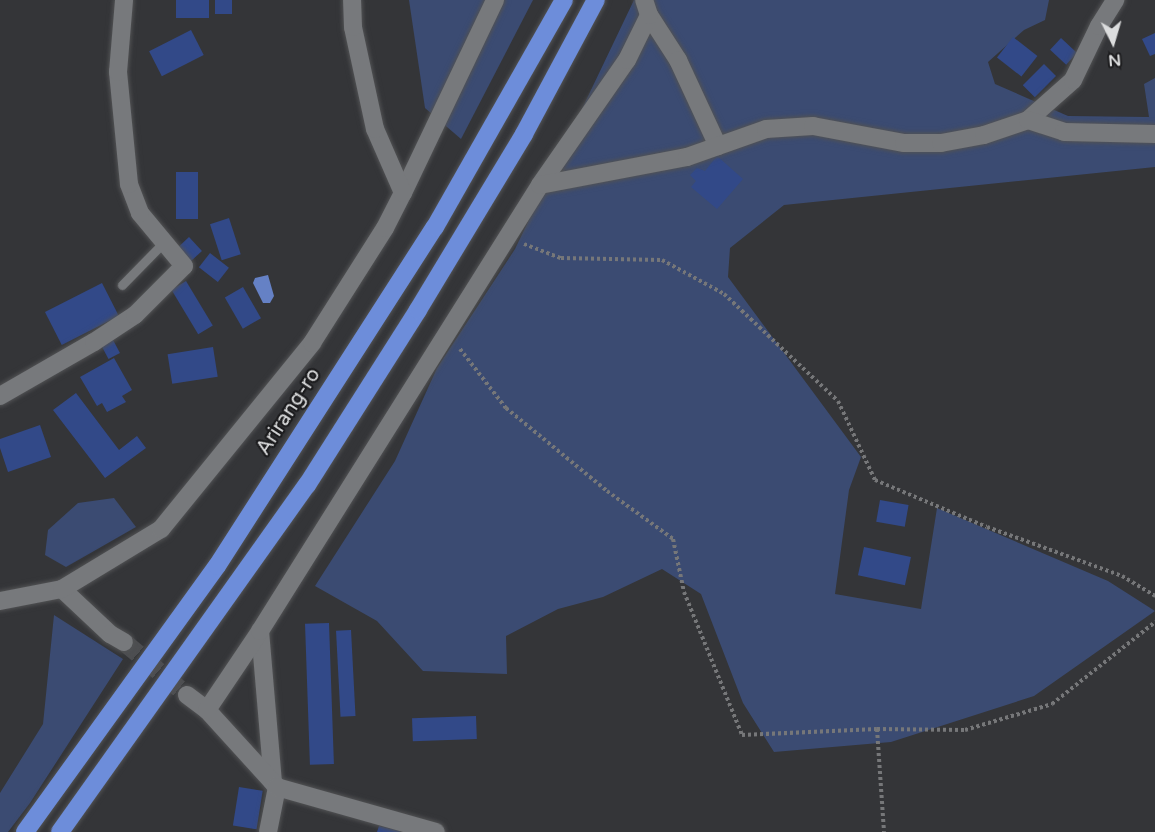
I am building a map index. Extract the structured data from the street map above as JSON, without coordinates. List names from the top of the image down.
{
  "streets": {
    "highway": ["Arirang-ro"]
  },
  "north": "bottom"
}
